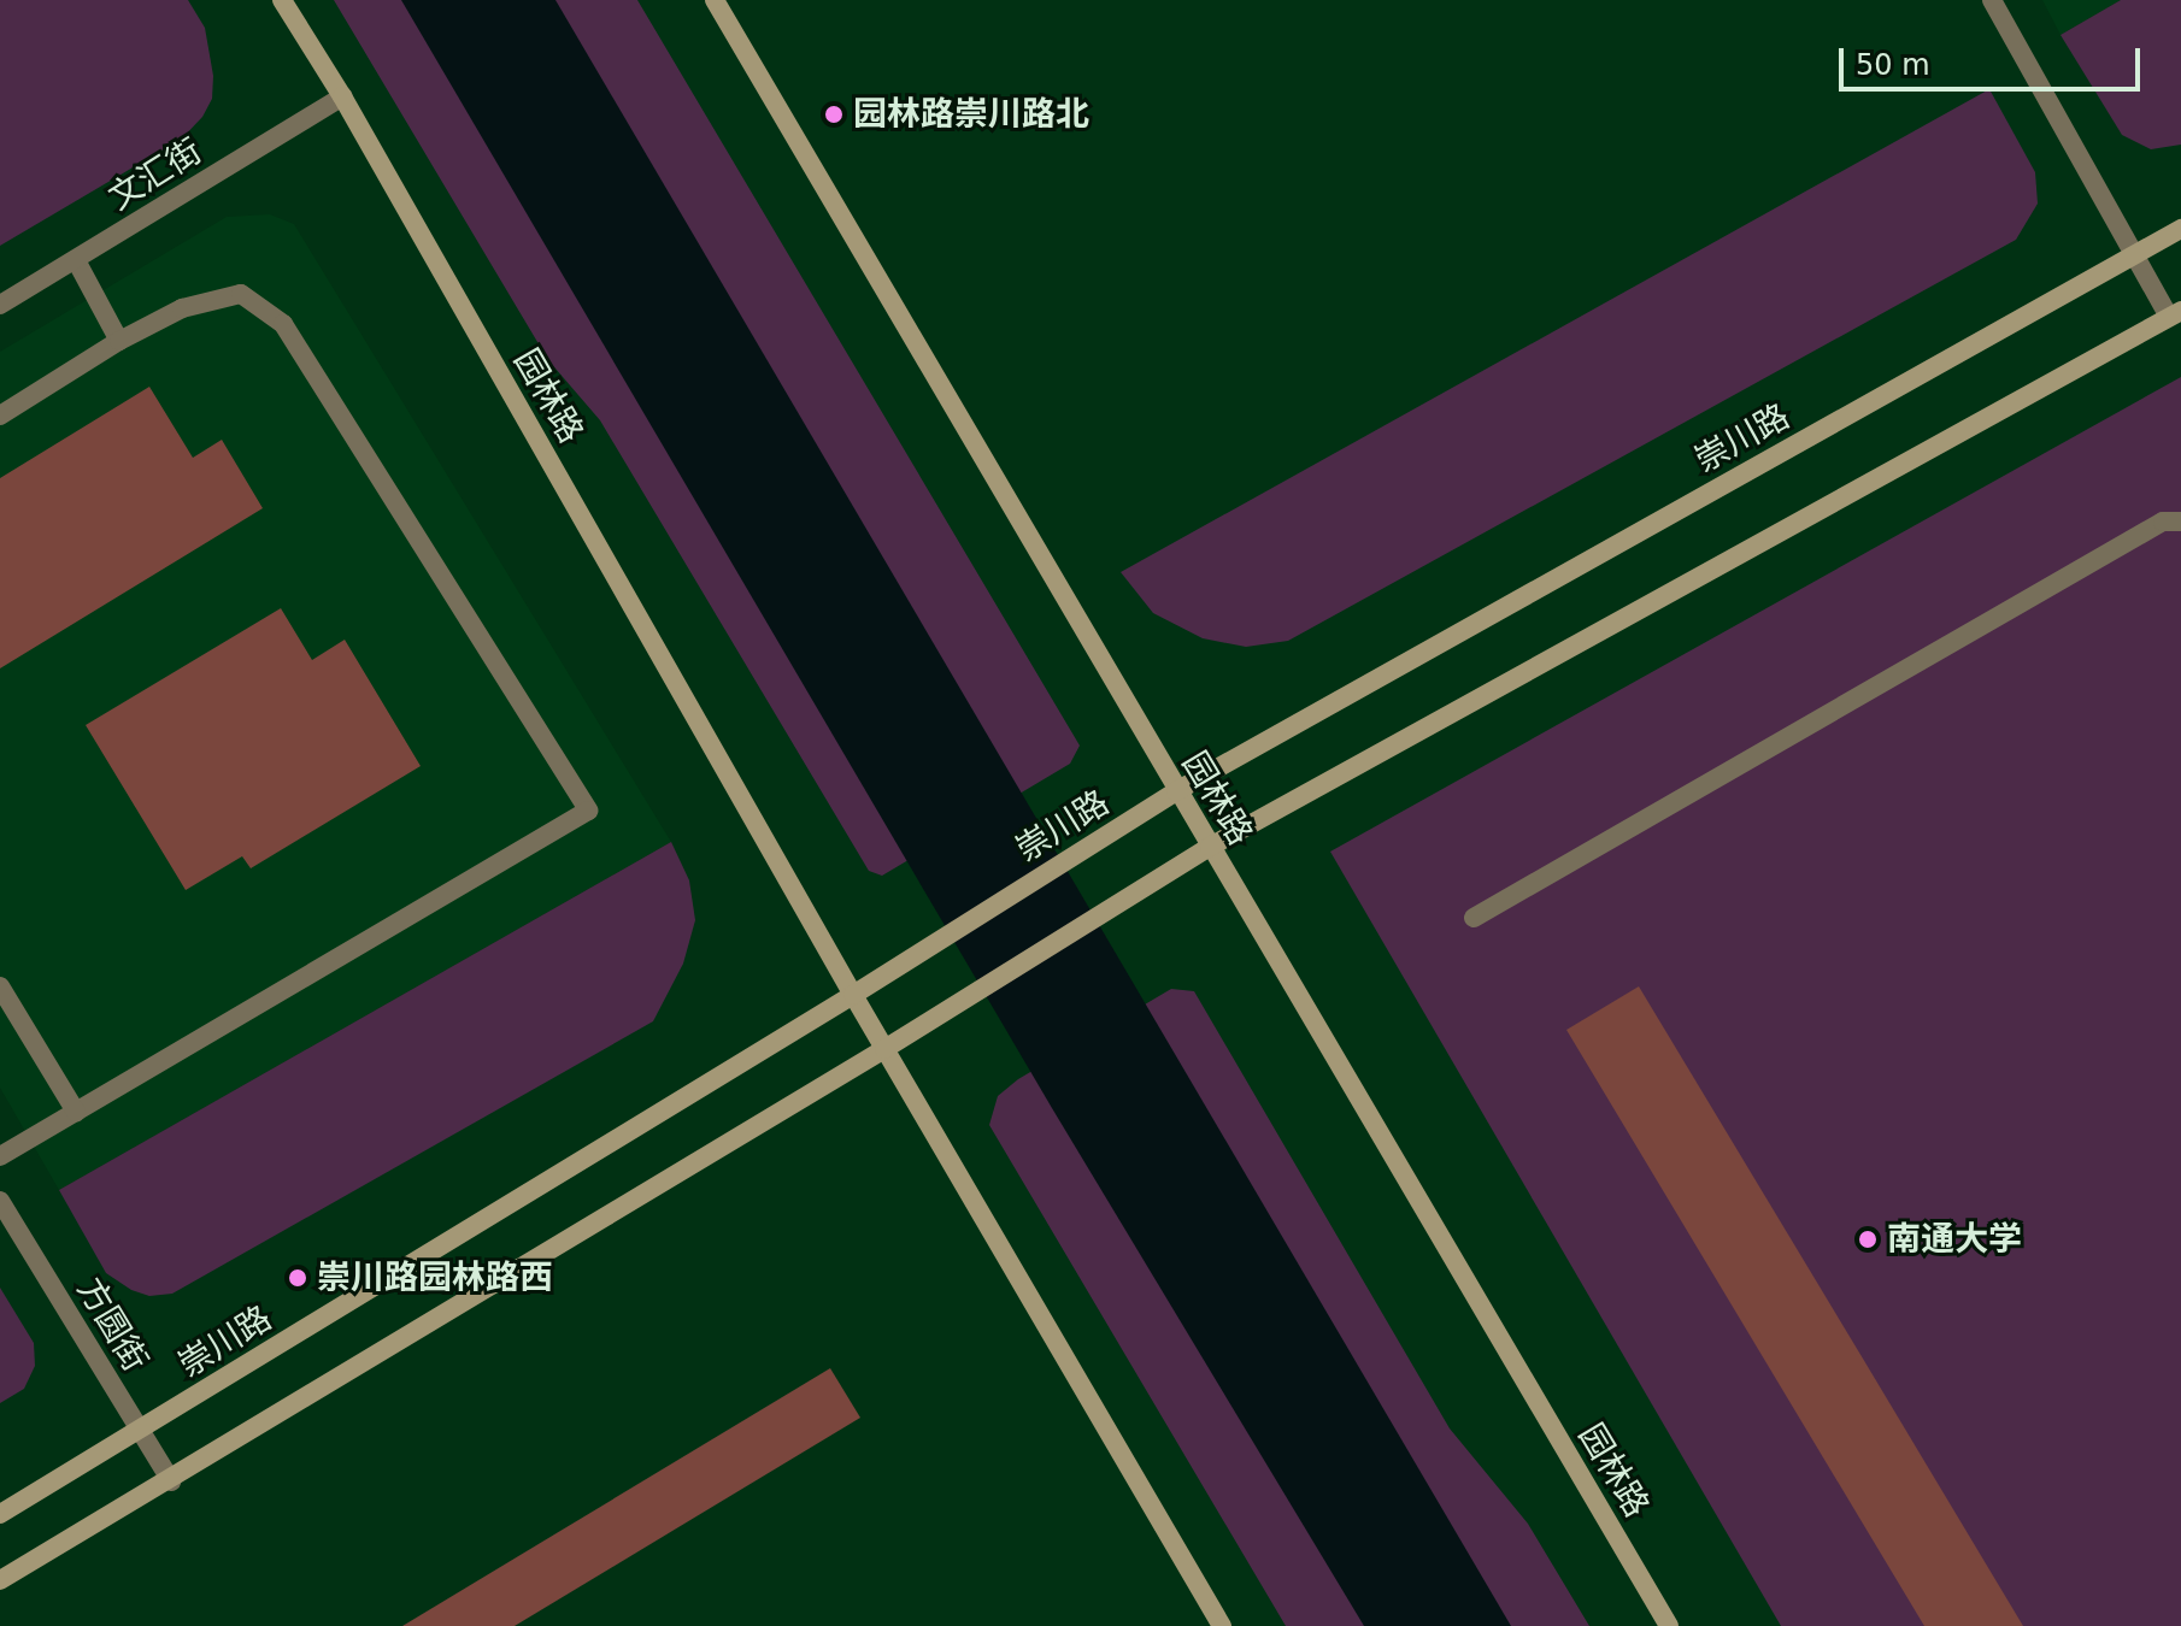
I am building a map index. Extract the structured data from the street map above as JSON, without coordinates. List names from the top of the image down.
{
  "streets": {
    "main road": ["园林路", "崇川路"],
    "street": ["文汇街", "方圆街"]
  },
  "crossings": [
    ["文汇街", "园林路"],
    ["园林路", "崇川路"],
    ["崇川路", "方圆街"]
  ],
  "places": ["园林路崇川路北", "南通大学", "崇川路园林路西"],
  "scale_bar": "50 m"
}
